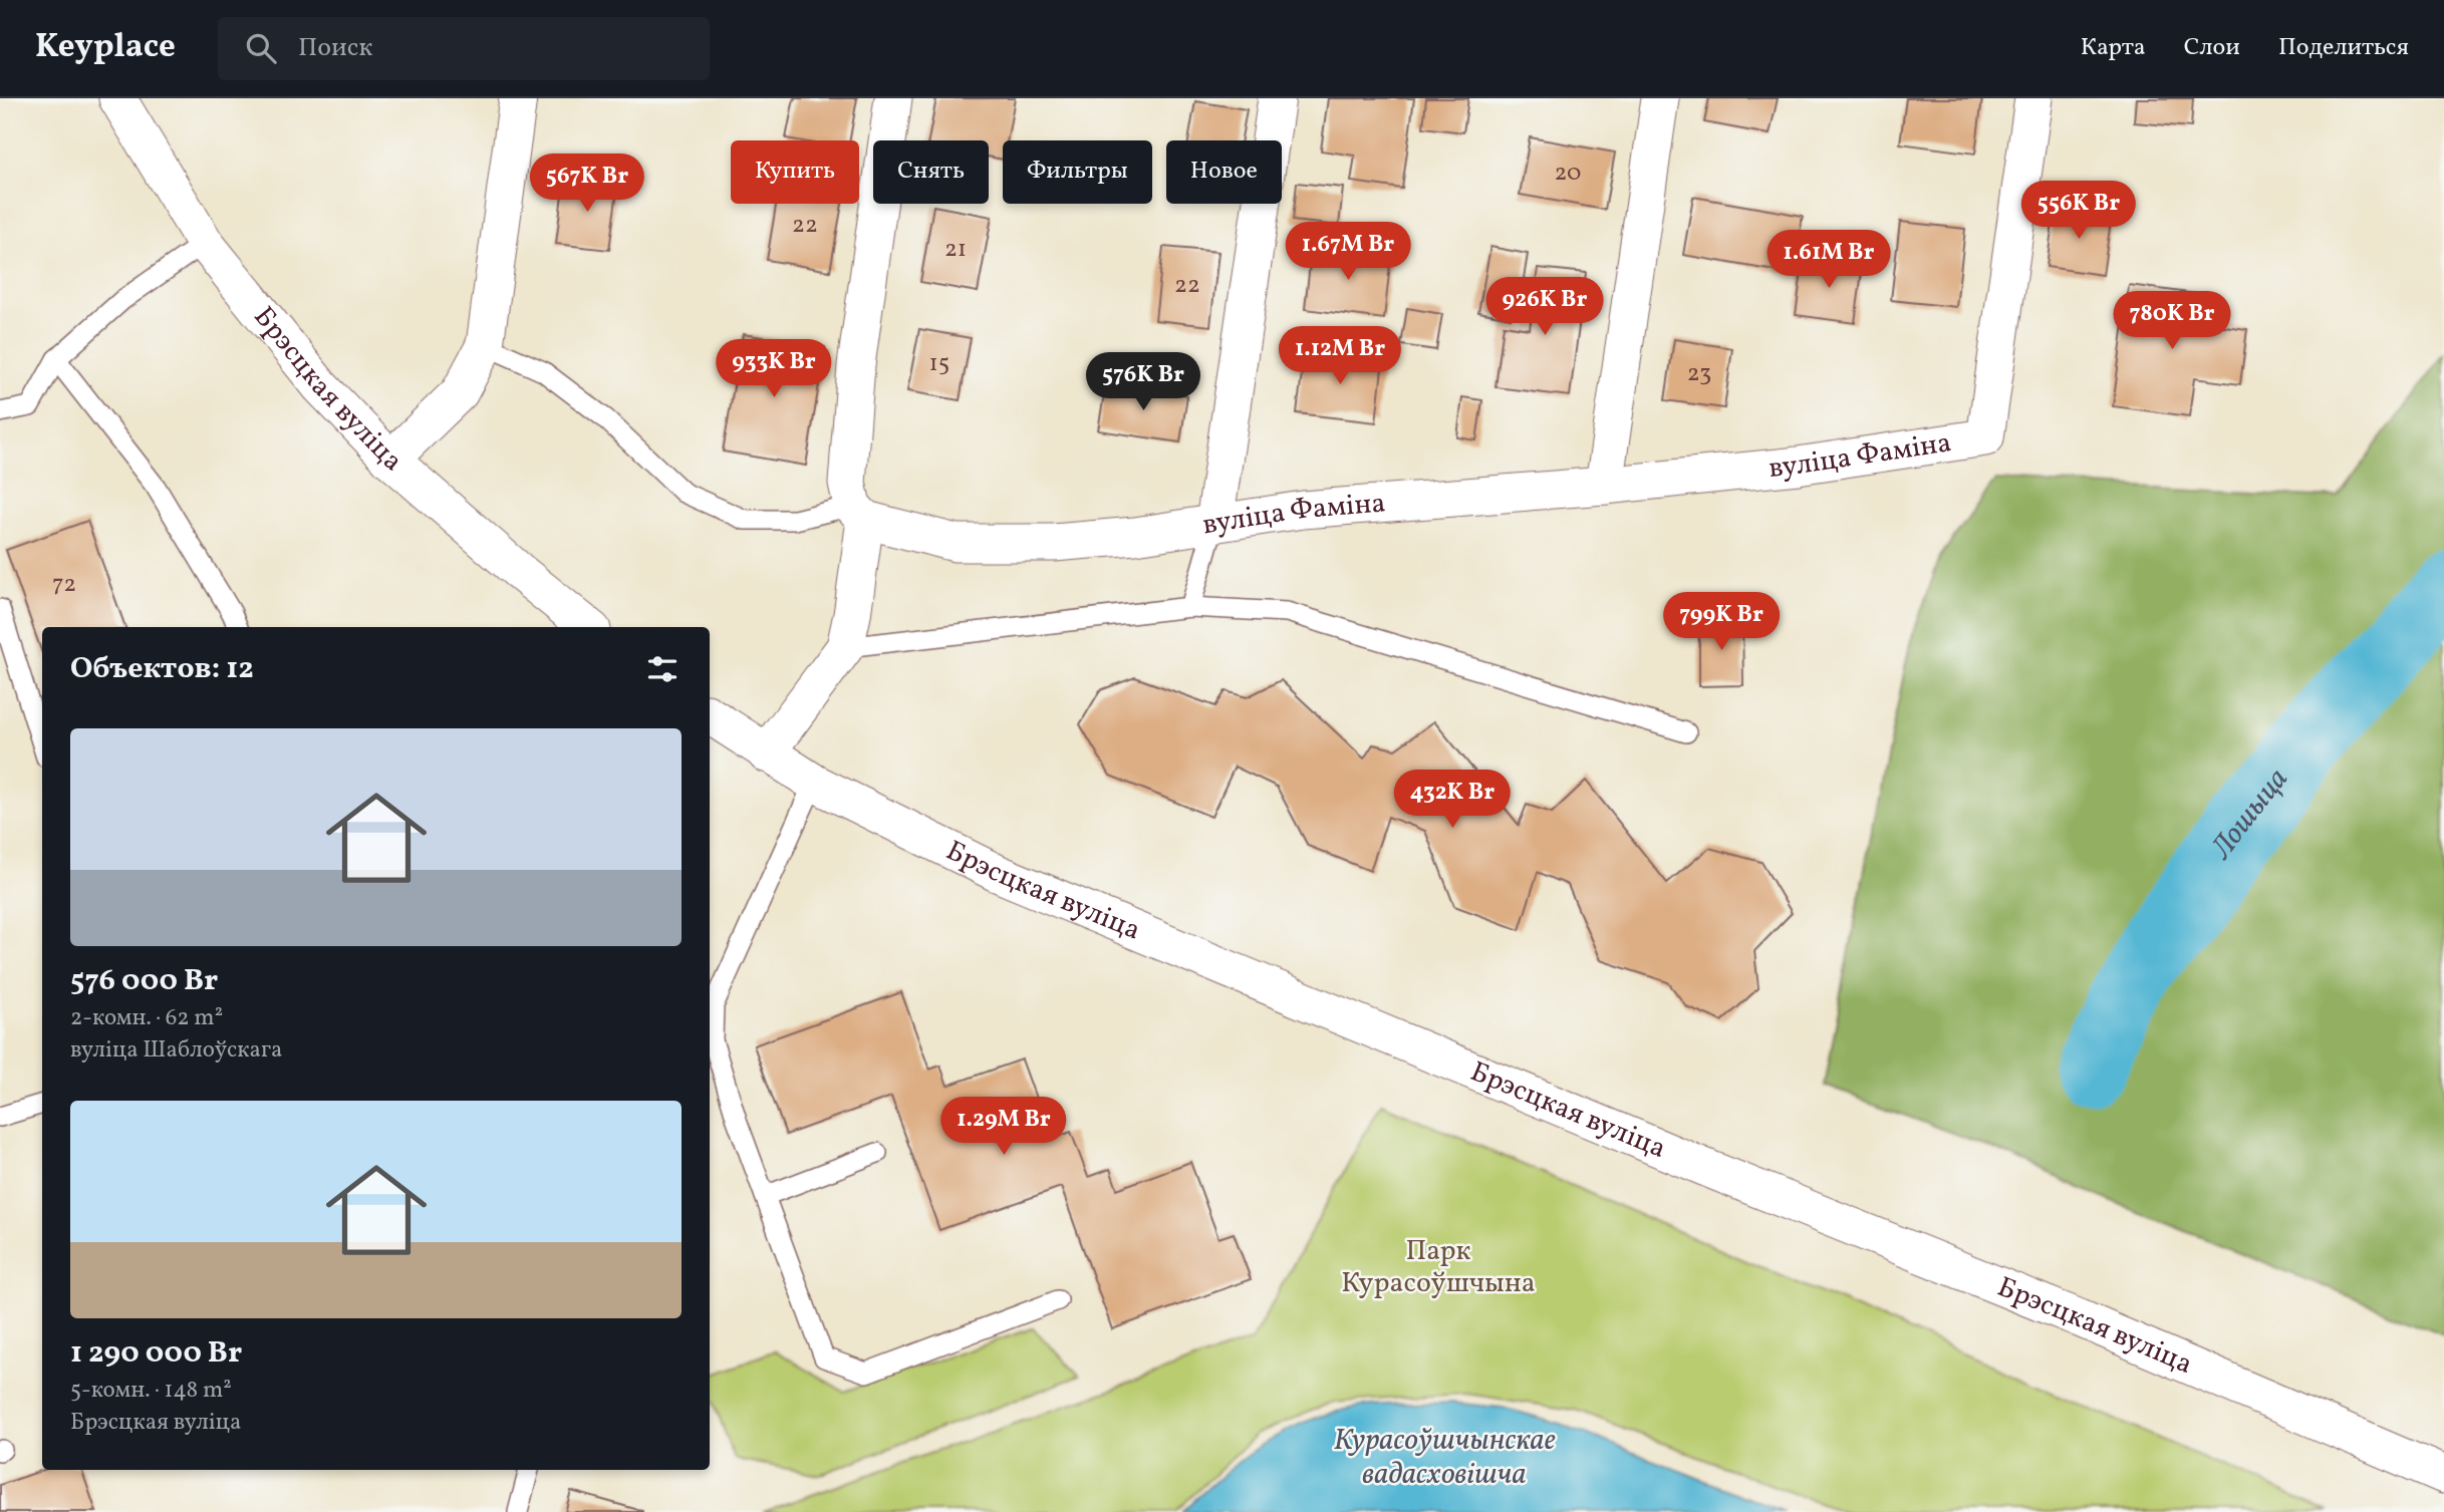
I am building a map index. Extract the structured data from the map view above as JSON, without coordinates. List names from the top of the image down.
{
  "streets": {
    "street": ["Брэсцкая вуліца", "вуліца Фаміна"]
  },
  "water": ["Лошыца", "Курасоўшчынскае вадасховішча"],
  "parks": ["Парк Курасоўшчына"],
  "house_numbers": [
    "20",
    "22",
    "21",
    "22",
    "15",
    "23",
    "72"
  ],
  "page": {
    "header": "Keyplace",
    "search": "Поиск",
    "nav": ["Карта", "Слои", "Поделиться"],
    "chip": [
      "Купить",
      "Снять",
      "Фильтры",
      "Новое"
    ],
    "price": [
      "567K Br",
      "556K Br",
      "1.67M Br",
      "1.61M Br",
      "926K Br",
      "780K Br",
      "1.12M Br",
      "933K Br",
      "576K Br",
      "799K Br",
      "432K Br",
      "1.29M Br"
    ],
    "heading": "Объектов: 12",
    "list": [
      {
        "name": "576 000 Br",
        "note": "2-комн. · 62 m² · вуліца Шаблоўскага"
      },
      {
        "name": "1 290 000 Br",
        "note": "5-комн. · 148 m² · Брэсцкая вуліца"
      }
    ]
  }
}
